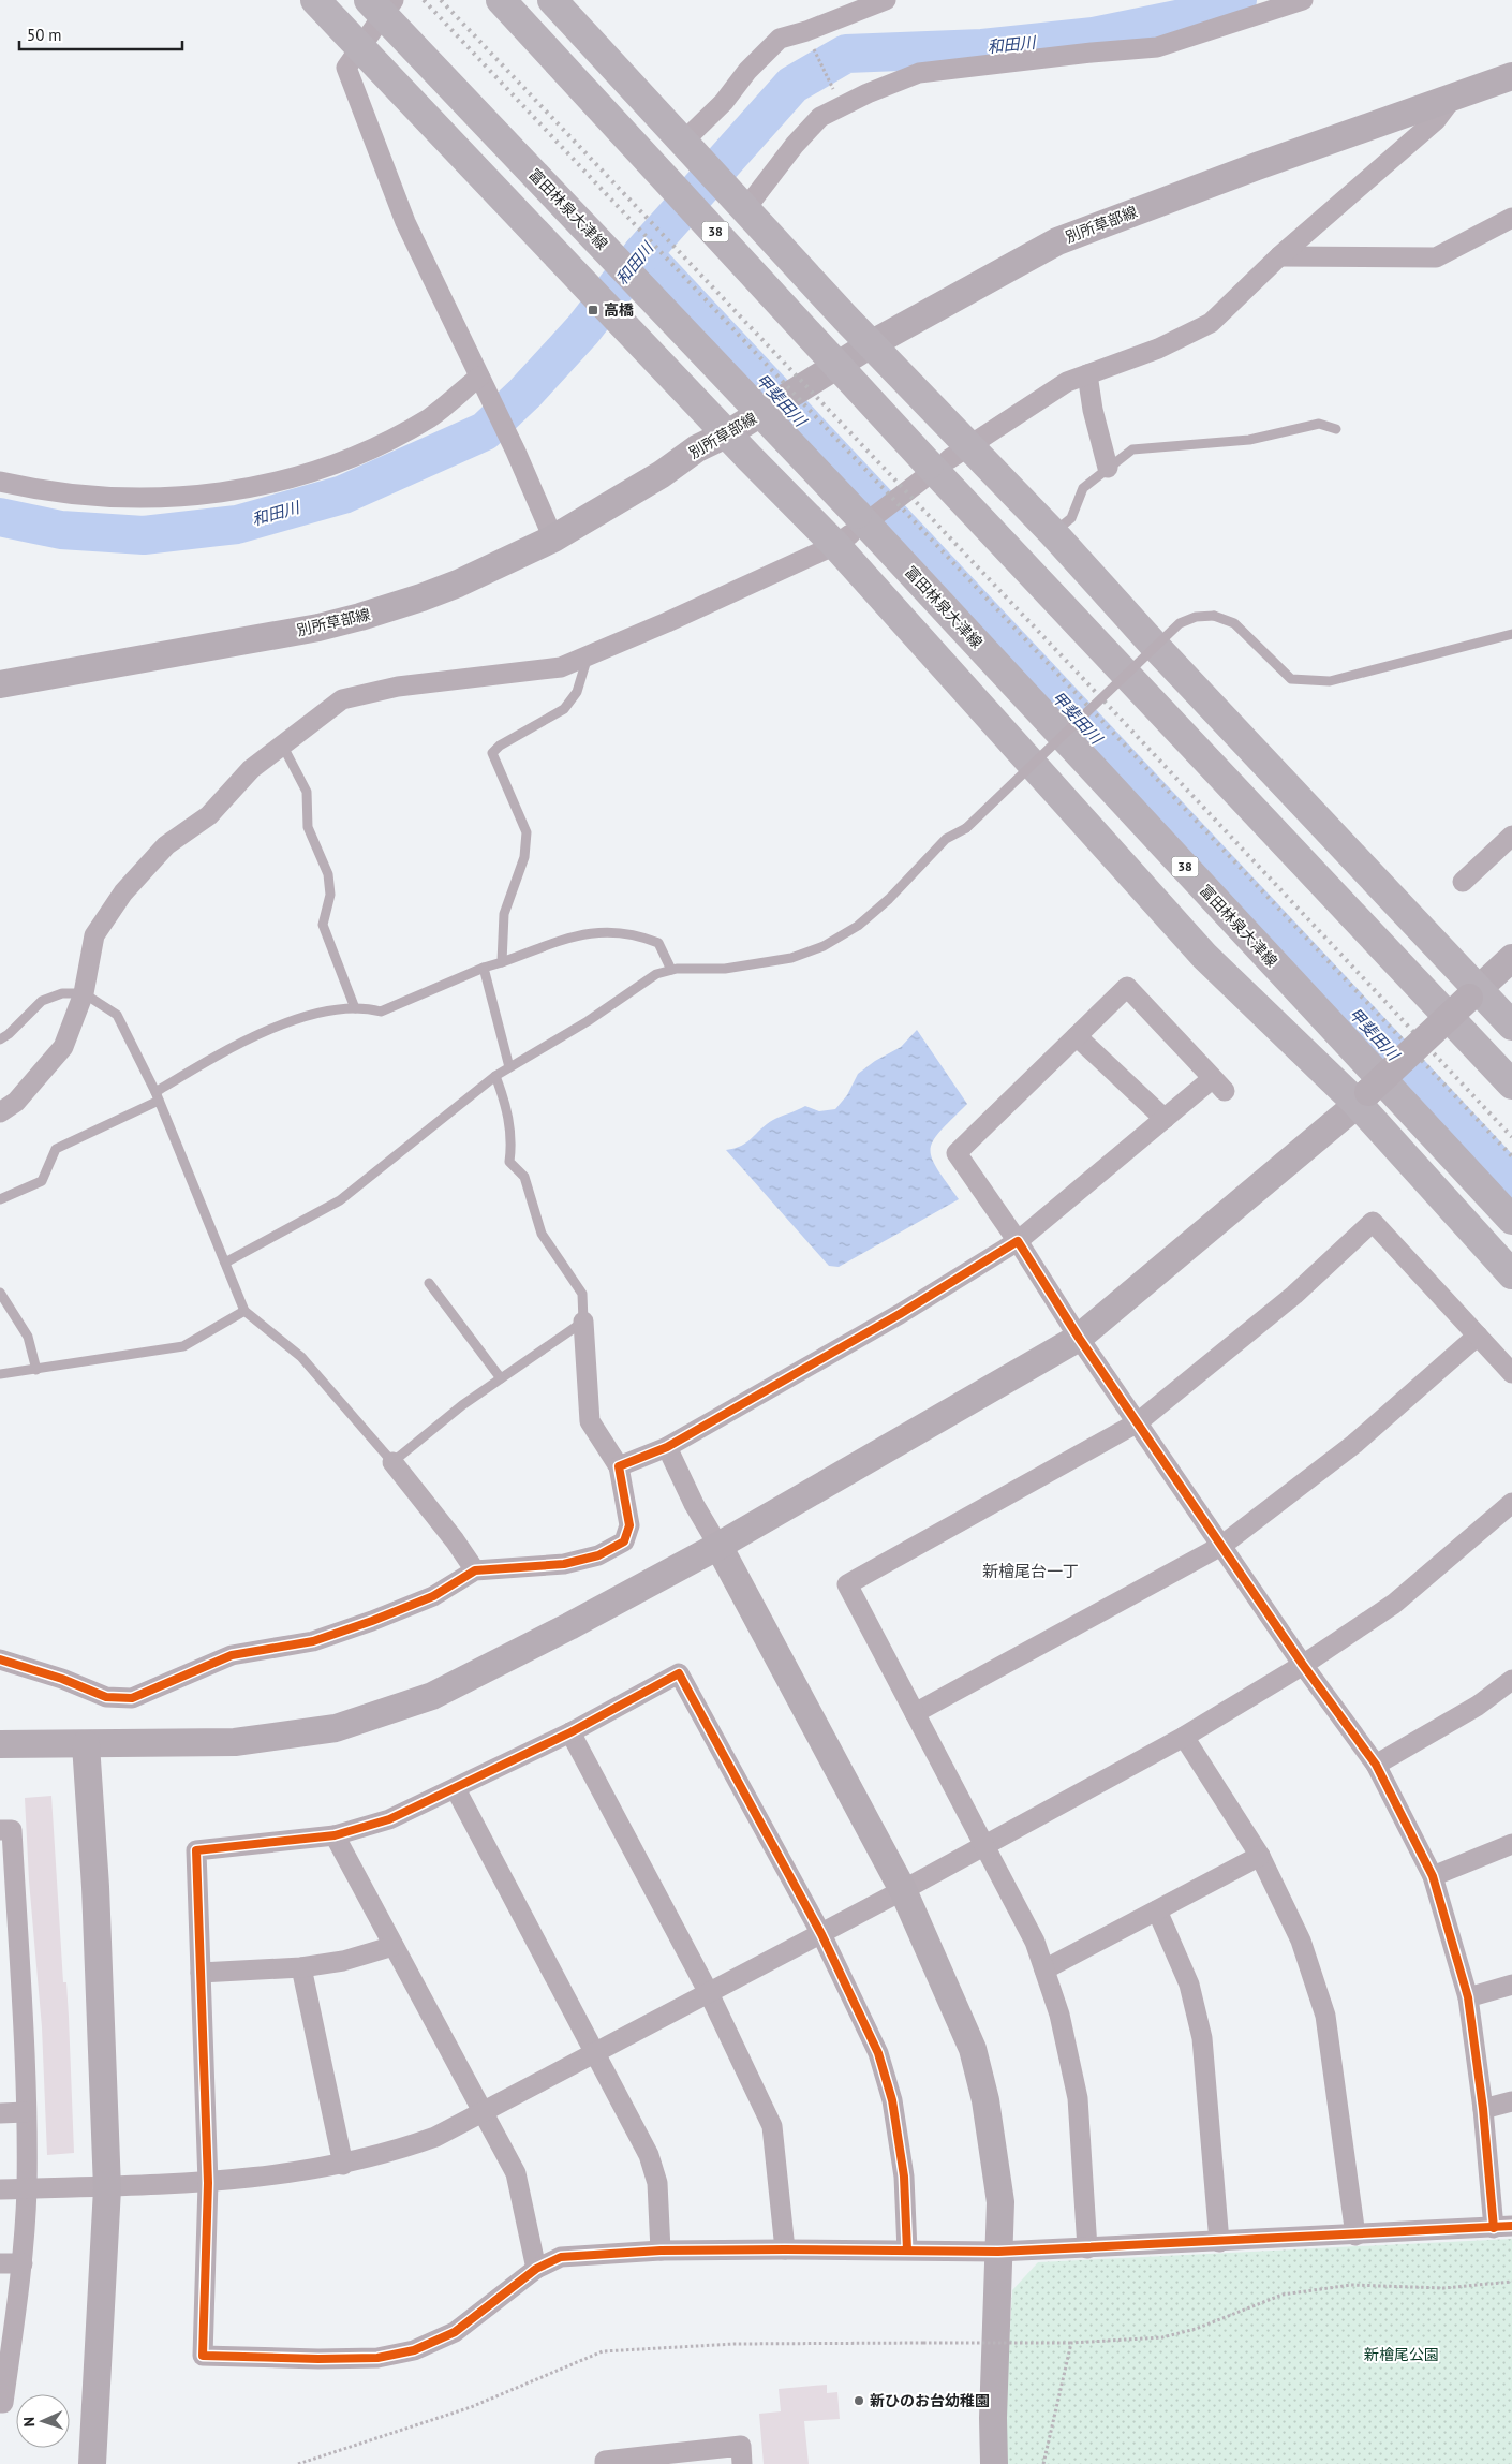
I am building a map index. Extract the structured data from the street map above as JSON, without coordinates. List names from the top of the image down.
{
  "streets": {
    "main road": ["富田林泉大津線", "38"],
    "street": ["別所草部線"]
  },
  "districts": ["新檜尾台一丁"],
  "water": ["和田川", "甲斐田川"],
  "parks": ["新檜尾公園"],
  "places": {
    "transit": ["高橋"],
    "other": ["新ひのお台幼稚園"]
  },
  "scale_bar": "50 m",
  "north": "left"
}
